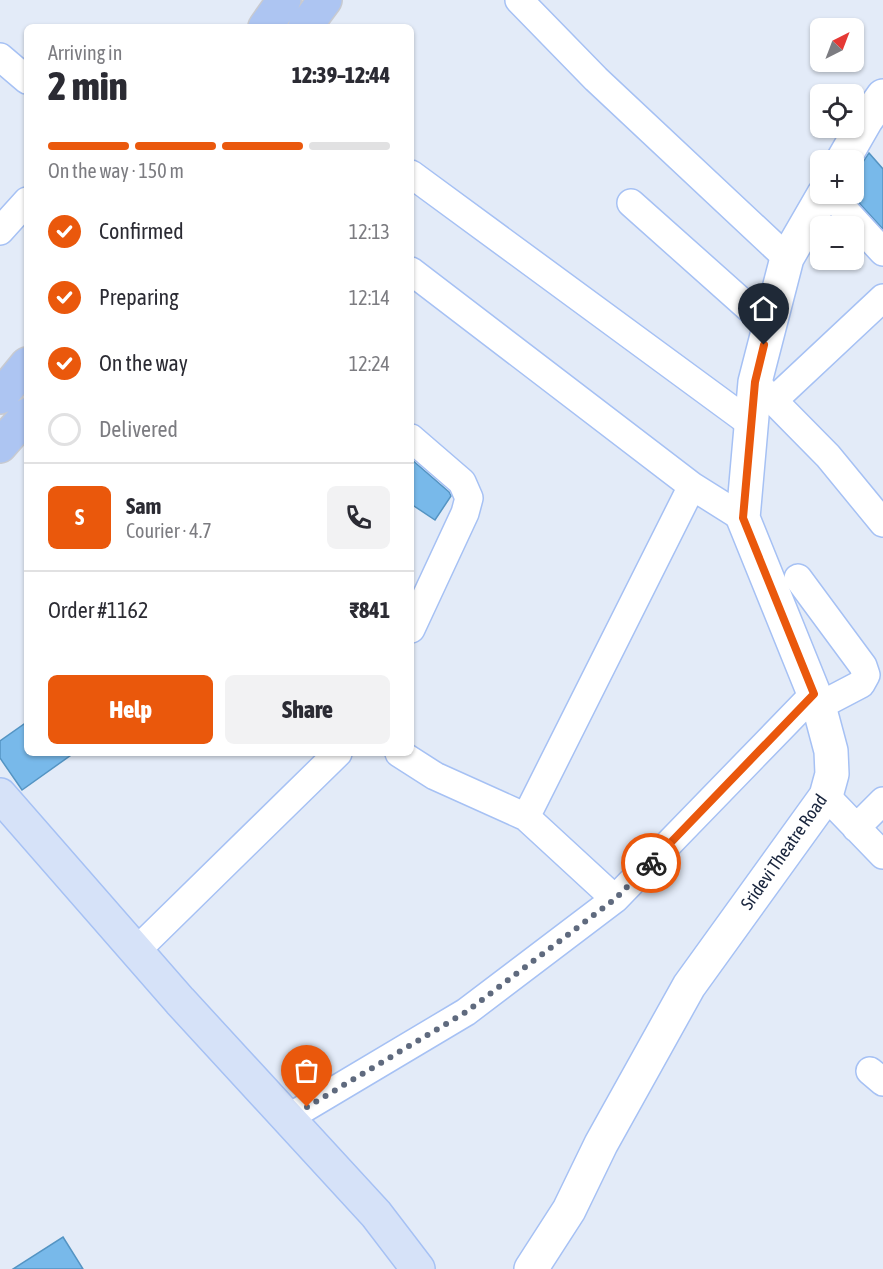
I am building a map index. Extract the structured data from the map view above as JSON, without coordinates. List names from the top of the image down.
{
  "streets": {
    "street": ["Sridevi Theatre Road"]
  },
  "north": "top right",
  "page": {
    "map_buttons": ["+", "−"],
    "heading": ["2 min", "Arriving in", "12:39–12:44"],
    "panel": [
      "Sam",
      "Courier · 4.7",
      "Order #1162",
      "₹841"
    ],
    "bar": "On the way · 150 m",
    "list": [
      ["Confirmed", "12:13"],
      ["Preparing", "12:14"],
      ["On the way", "12:24"],
      "Delivered"
    ],
    "round": "S",
    "buttons": ["Help", "Share"]
  }
}
